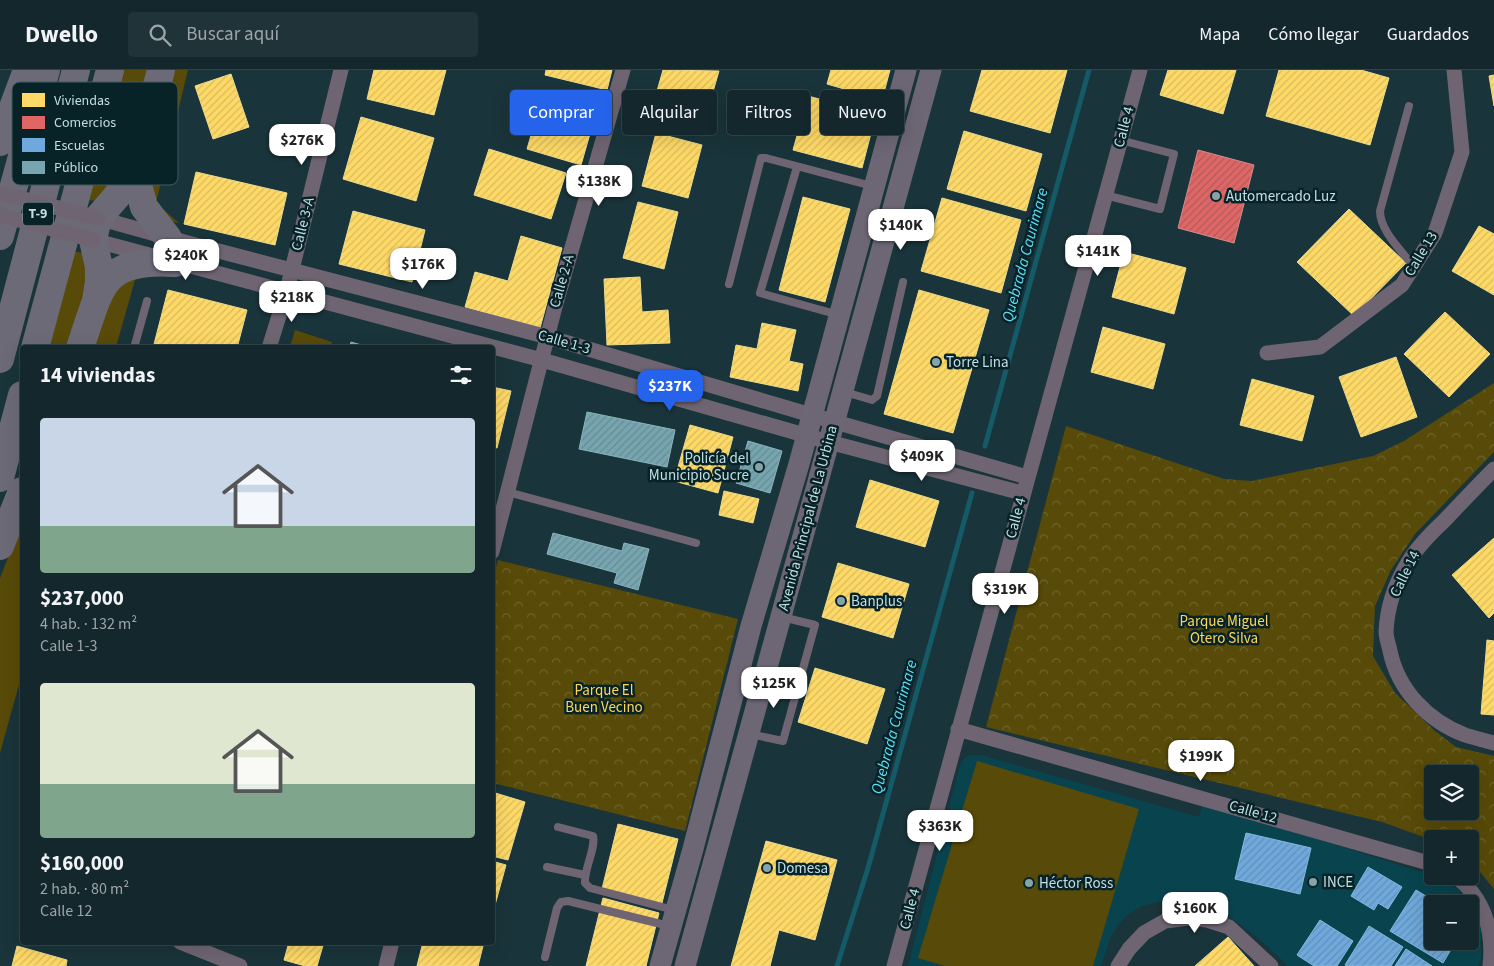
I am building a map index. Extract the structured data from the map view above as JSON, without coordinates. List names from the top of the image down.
{
  "streets": {
    "highway": ["T-9"],
    "main road": ["Avenida Principal de La Urbina"],
    "street": [
      "Calle 4",
      "Calle 3-A",
      "Calle 13",
      "Calle 2-A",
      "Calle 1-3",
      "Calle 14",
      "Calle 12"
    ]
  },
  "crossings": [
    ["Calle 4", "Calle 1-3"],
    ["Calle 4", "Calle 12"],
    ["Calle 3-A", "Calle 1-3"],
    ["Calle 2-A", "Calle 1-3"],
    ["Calle 1-3", "Avenida Principal de La Urbina"]
  ],
  "water": ["Quebrada Caurimare"],
  "parks": ["Parque Miguel Otero Silva", "Parque El Buen Vecino"],
  "places": [
    "Automercado Luz",
    "Torre Lina",
    "Policía del Municipio Sucre",
    "Banplus",
    "Domesa",
    "INCE",
    "Héctor Ross"
  ],
  "legend": [
    "Viviendas",
    "Comercios",
    "Escuelas",
    "Público"
  ],
  "page": {
    "header": "Dwello",
    "search": "Buscar aquí",
    "nav": ["Mapa", "Cómo llegar", "Guardados"],
    "chip": [
      "Comprar",
      "Alquilar",
      "Filtros",
      "Nuevo"
    ],
    "price": [
      "$276K",
      "$138K",
      "$140K",
      "$141K",
      "$240K",
      "$176K",
      "$218K",
      "$237K",
      "$409K",
      "$319K",
      "$125K",
      "$199K",
      "$363K",
      "$160K"
    ],
    "heading": "14 viviendas",
    "list": [
      {
        "name": "$237,000",
        "note": "4 hab. · 132 m² · Calle 1-3"
      },
      {
        "name": "$160,000",
        "note": "2 hab. · 80 m² · Calle 12"
      }
    ],
    "map_buttons": ["+", "−"]
  }
}
